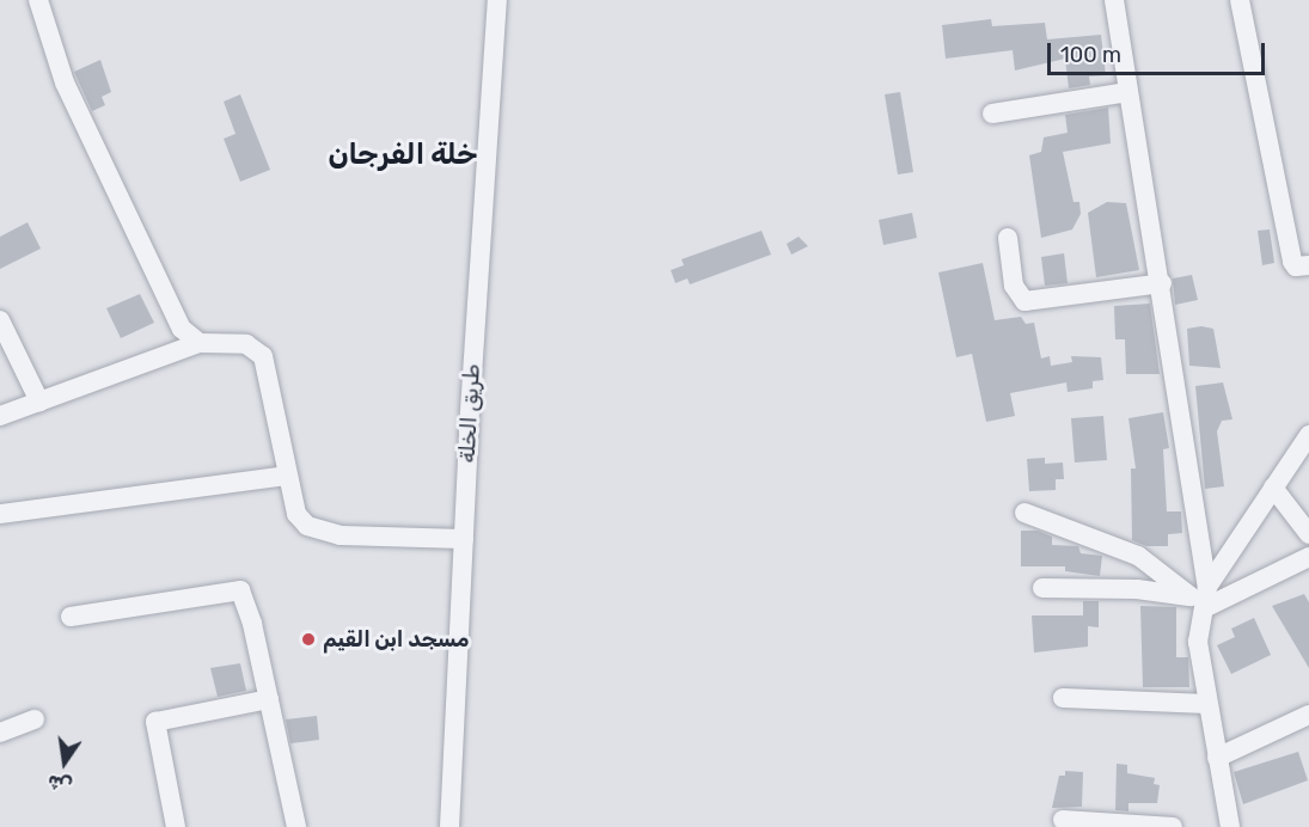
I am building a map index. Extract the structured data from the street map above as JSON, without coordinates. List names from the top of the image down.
{
  "streets": {
    "street": ["طريق الخلة"]
  },
  "districts": ["خلة الفرجان"],
  "places": ["مسجد ابن القيم"],
  "scale_bar": "100 m",
  "north": "bottom"
}
